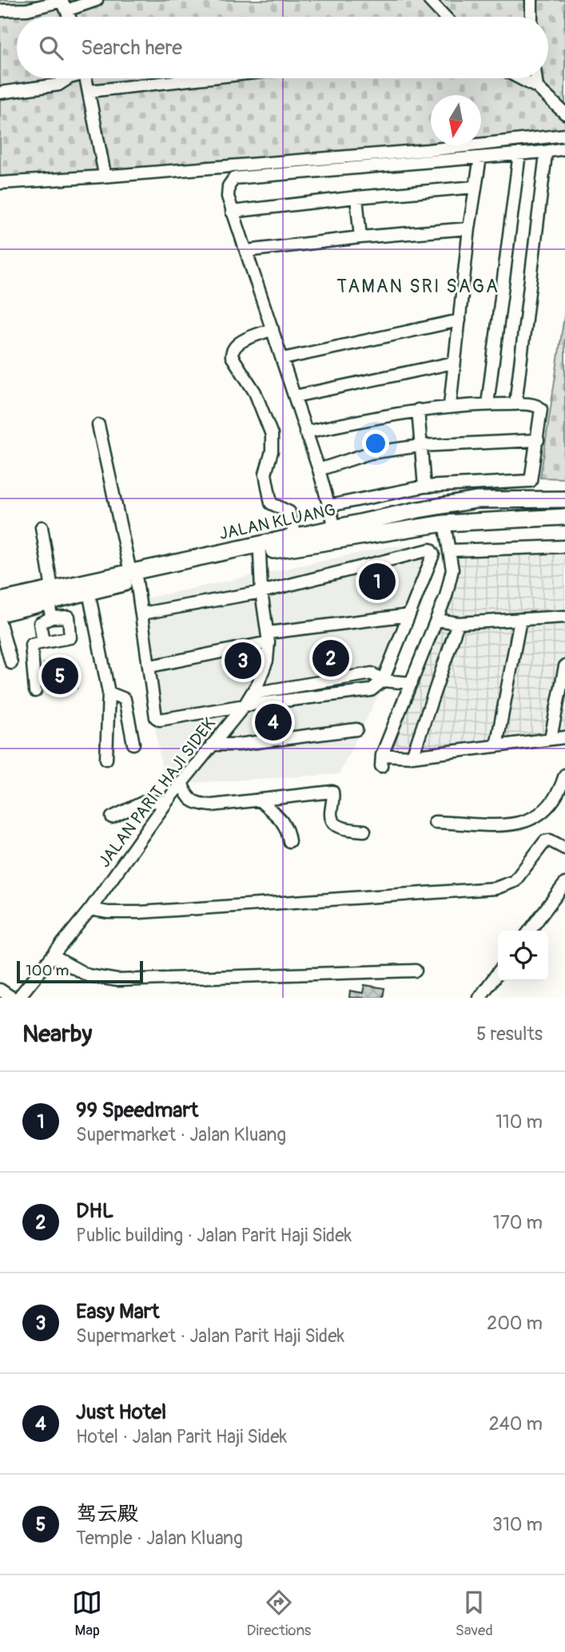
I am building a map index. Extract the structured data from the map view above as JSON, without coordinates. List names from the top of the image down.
{
  "streets": {
    "highway": ["JALAN KLUANG"],
    "street": ["JALAN PARIT HAJI SIDEK"]
  },
  "crossings": [
    ["JALAN KLUANG", "JALAN PARIT HAJI SIDEK"]
  ],
  "districts": ["TAMAN SRI SAGA"],
  "scale_bar": "100 m",
  "north": "bottom",
  "page": {
    "search": "Search here",
    "pins": [
      "1",
      "2",
      "3",
      "5",
      "4"
    ],
    "scale": "100 m",
    "heading": ["Nearby", "5 results"],
    "list": [
      {
        "mark": "1",
        "name": "99 Speedmart",
        "note": "Supermarket · Jalan Kluang",
        "value": "110 m"
      },
      {
        "mark": "2",
        "name": "DHL",
        "note": "Public building · Jalan Parit Haji Sidek",
        "value": "170 m"
      },
      {
        "mark": "3",
        "name": "Easy Mart",
        "note": "Supermarket · Jalan Parit Haji Sidek",
        "value": "200 m"
      },
      {
        "mark": "4",
        "name": "Just Hotel",
        "note": "Hotel · Jalan Parit Haji Sidek",
        "value": "240 m"
      },
      {
        "mark": "5",
        "name": "驾云殿",
        "note": "Temple · Jalan Kluang",
        "value": "310 m"
      }
    ],
    "nav": ["Map", "Directions", "Saved"]
  }
}
